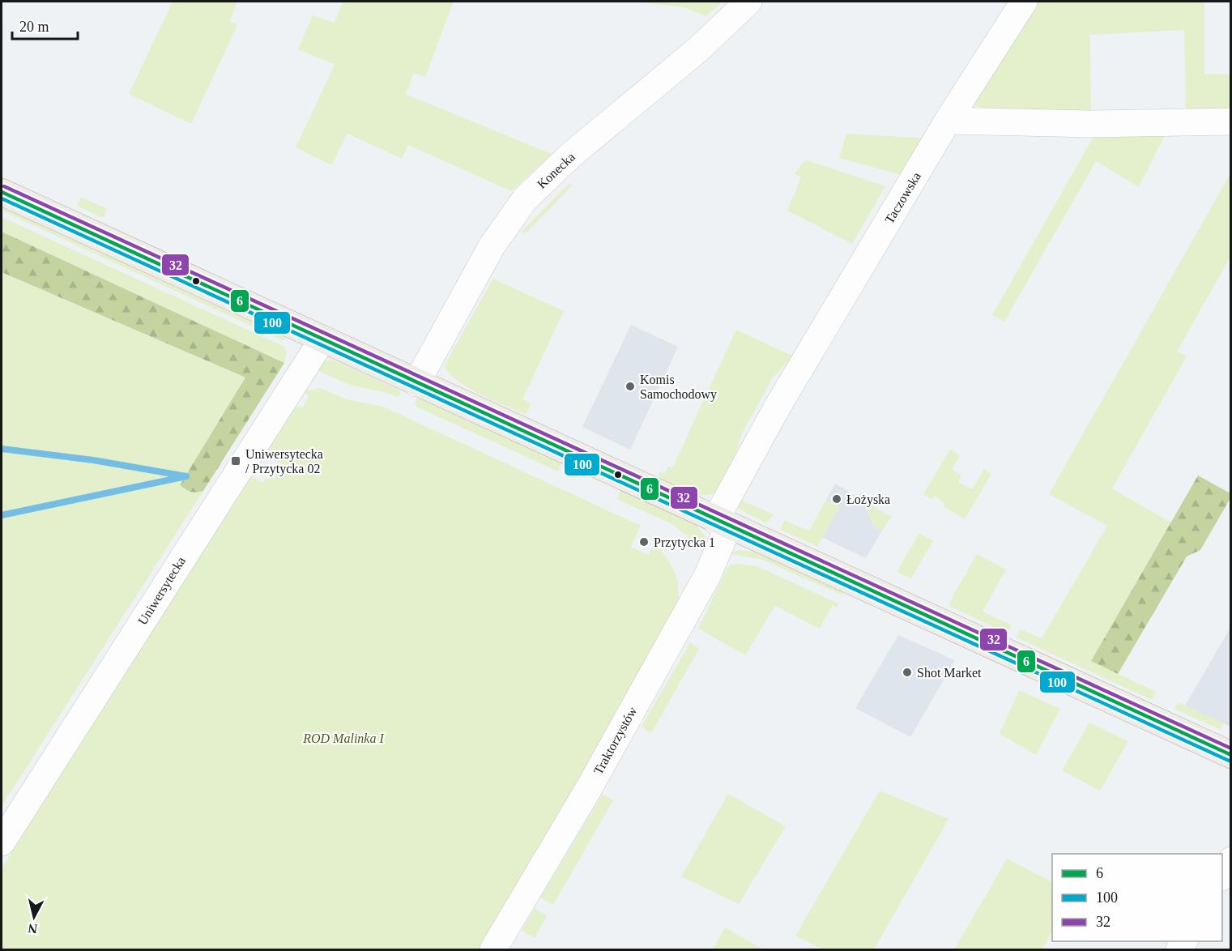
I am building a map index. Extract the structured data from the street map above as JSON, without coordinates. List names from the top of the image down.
{
  "streets": {
    "street": [
      "Konecka",
      "Taczowska",
      "Uniwersytecka",
      "Traktorzystów"
    ]
  },
  "crossings": [
    ["Taczowska", "Traktorzystów"]
  ],
  "parks": ["ROD Malinka I"],
  "places": {
    "other": [
      "Komis Samochodowy",
      "Łożyska",
      "Przytycka 1",
      "Shot Market"
    ],
    "transit": ["Uniwersytecka / Przytycka 02"]
  },
  "lines": ["transit line 32", "transit line 6", "transit line 100"],
  "legend": ["6", "100", "32"],
  "scale_bar": "20 m",
  "north": "bottom"
}
